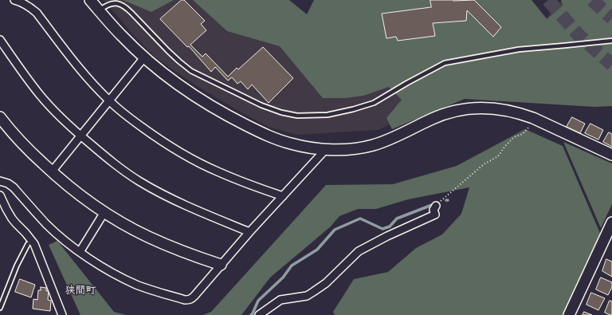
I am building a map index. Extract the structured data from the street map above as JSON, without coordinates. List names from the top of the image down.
{
  "districts": ["狭間町"]
}
